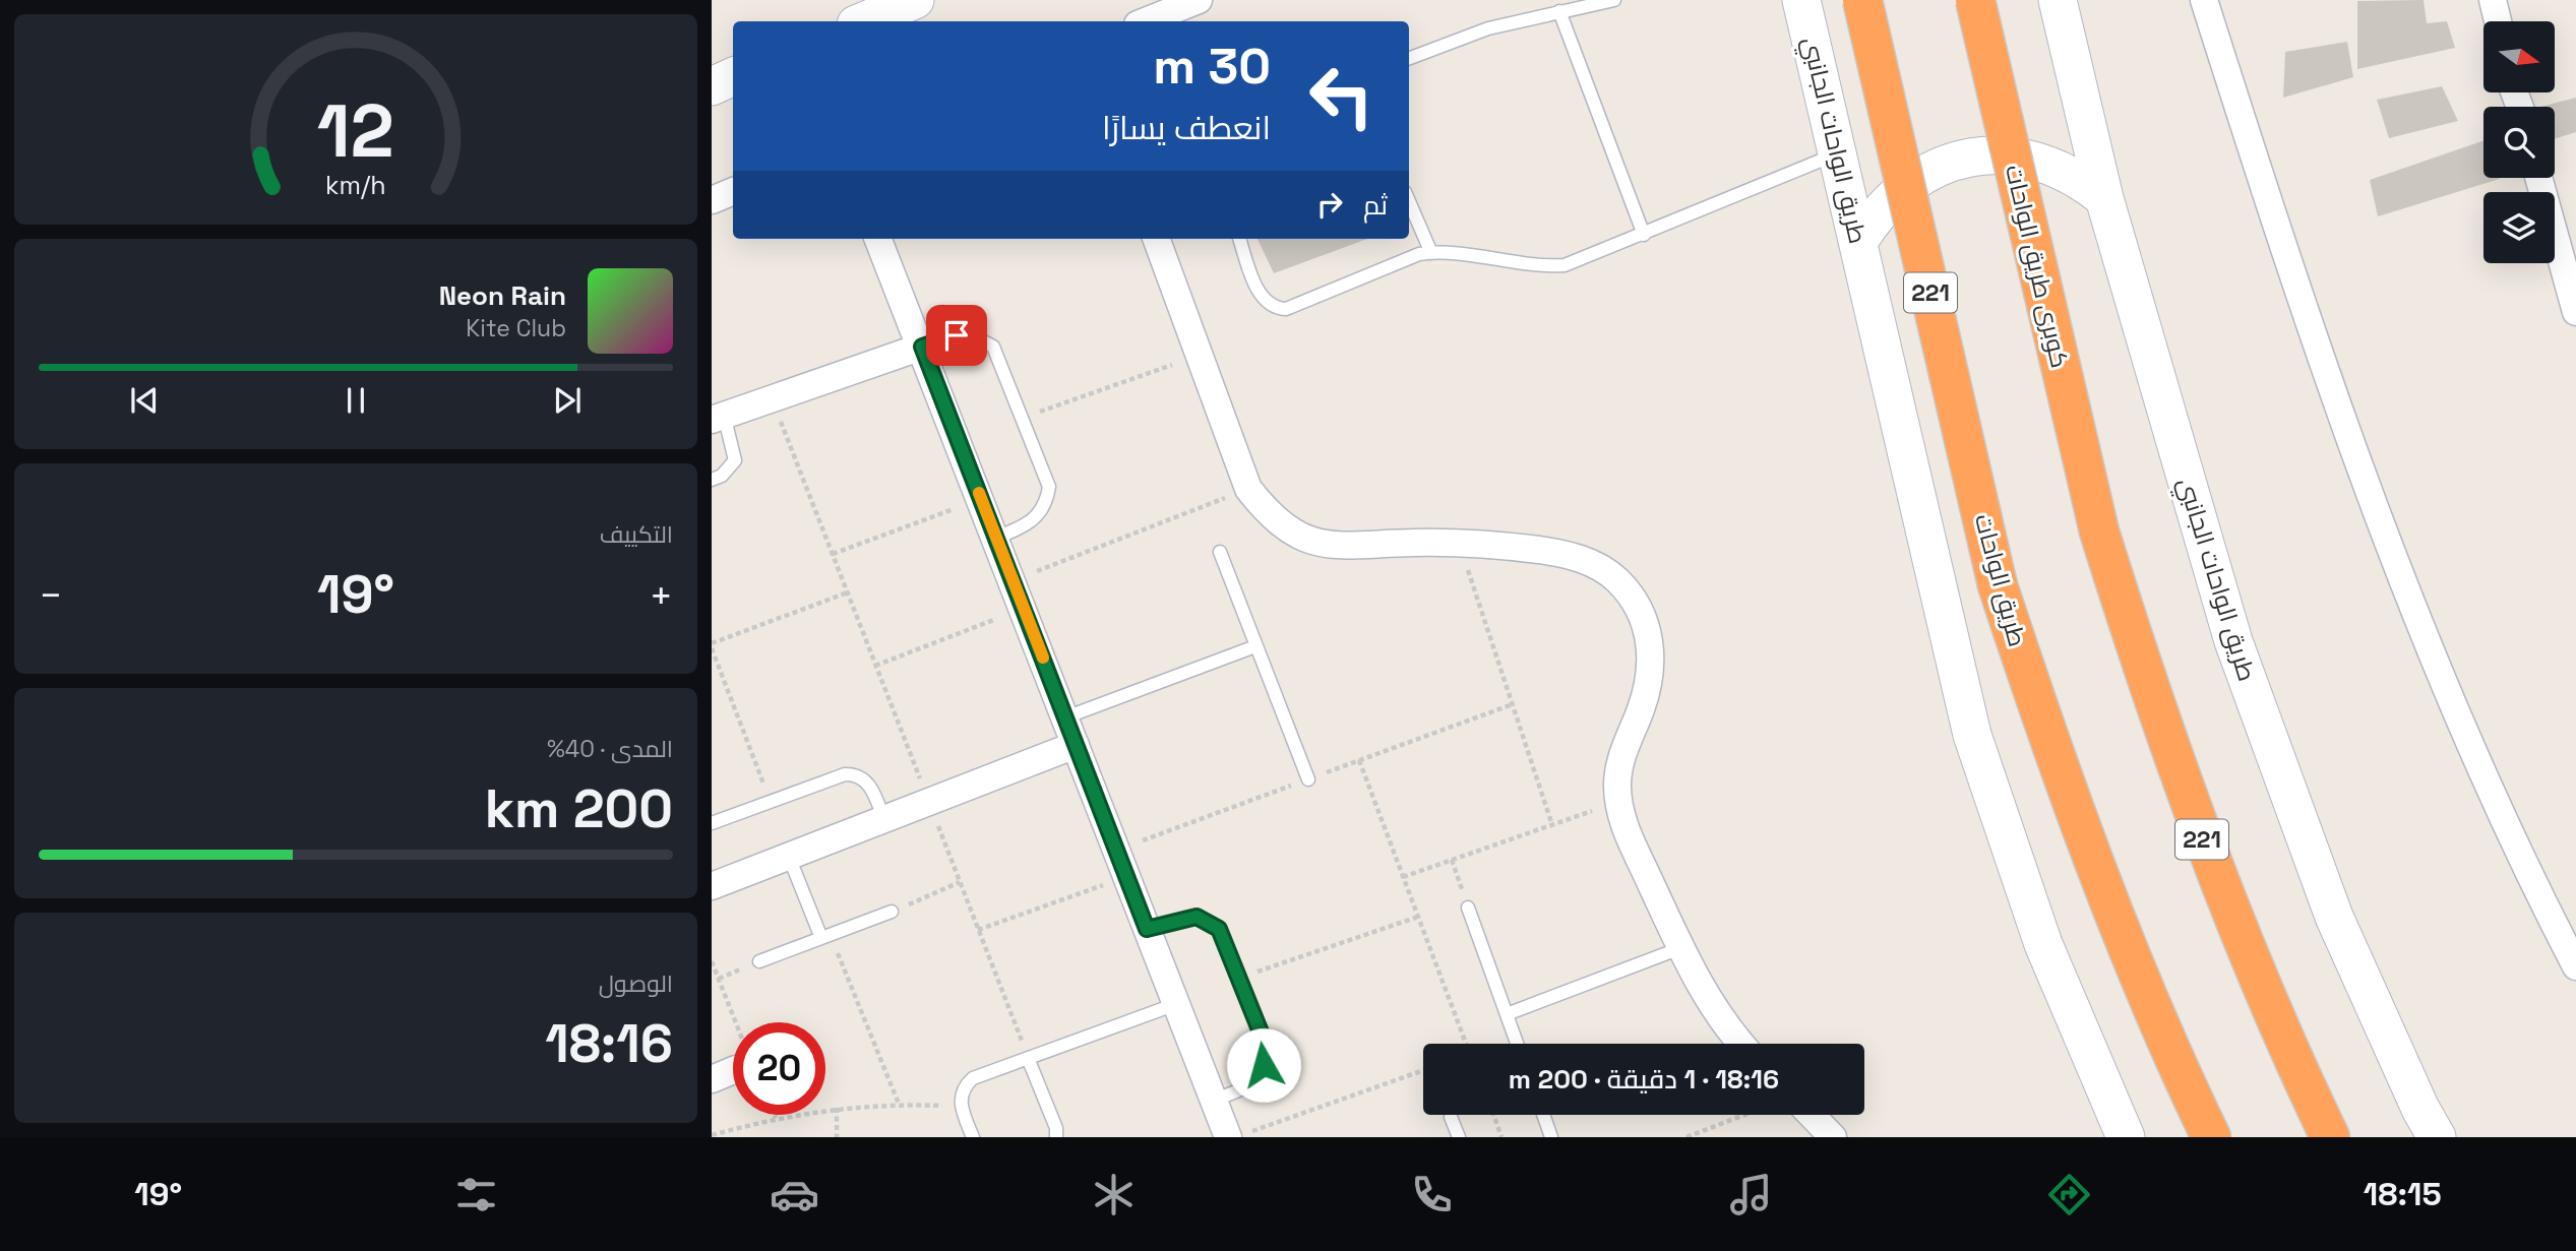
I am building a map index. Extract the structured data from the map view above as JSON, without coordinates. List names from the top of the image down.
{
  "streets": {
    "highway": ["كوبرى طريق الواحات", "221", "طريق الواحات"],
    "street": ["طريق الواحات الجانبي"]
  },
  "north": "right",
  "page": {
    "turn": ["30 m", "انعطف يسارًا"],
    "then": "ثم",
    "song": ["Neon Rain", "Kite Club"],
    "tile": [
      "التكييف",
      ["المدى · 40%", "200 km"],
      ["الوصول", "18:16"]
    ],
    "heat": ["−", "19°", "+"],
    "limit": "20",
    "trip": "18:16 · 1 دقيقة · 200 m",
    "tabs": ["18:15", "19°"],
    "gauge": ["12", "km/h"]
  }
}
